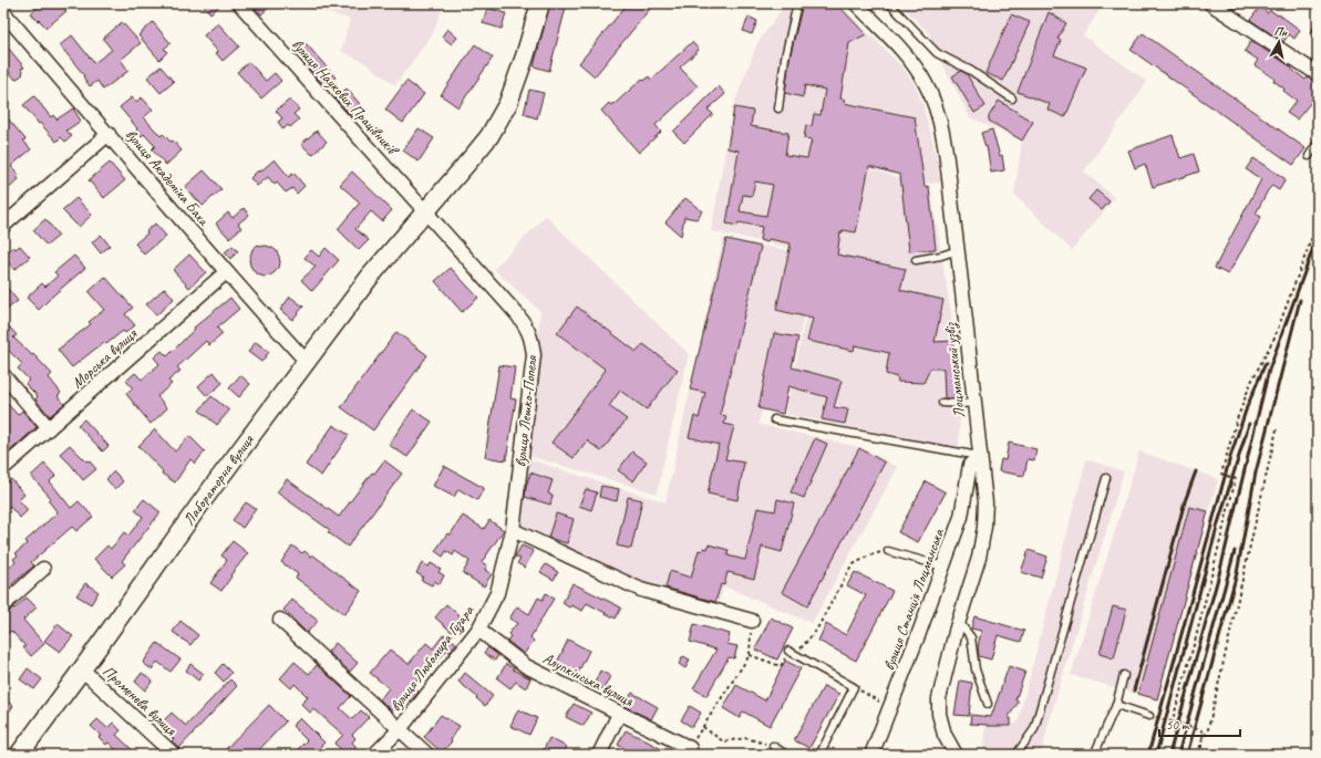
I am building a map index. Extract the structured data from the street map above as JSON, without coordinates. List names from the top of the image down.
{
  "streets": {
    "main road": ["Лабораторна вулиця"],
    "street": [
      "вулиця Наукових Працівників",
      "вулиця Академіка Баха",
      "Морська вулиця",
      "Лоцманський узвіз",
      "вулиця Лешко-Попеля",
      "вулиця Станція Лоцманська",
      "вулиця Любомира Гузара",
      "Алупкінська вулиця",
      "Променева вулиця"
    ]
  },
  "crossings": [
    ["вулиця Наукових Працівників", "вулиця Лешко-Попеля"],
    ["вулиця Наукових Працівників", "Лабораторна вулиця"],
    ["вулиця Академіка Баха", "Морська вулиця"],
    ["вулиця Академіка Баха", "Лабораторна вулиця"],
    ["Лоцманський узвіз", "вулиця Станція Лоцманська"],
    ["вулиця Лешко-Попеля", "Лабораторна вулиця"],
    ["вулиця Лешко-Попеля", "вулиця Любомира Гузара"],
    ["Лабораторна вулиця", "Променева вулиця"],
    ["вулиця Любомира Гузара", "Алупкінська вулиця"]
  ],
  "scale_bar": "50 m",
  "north": "top"
}
